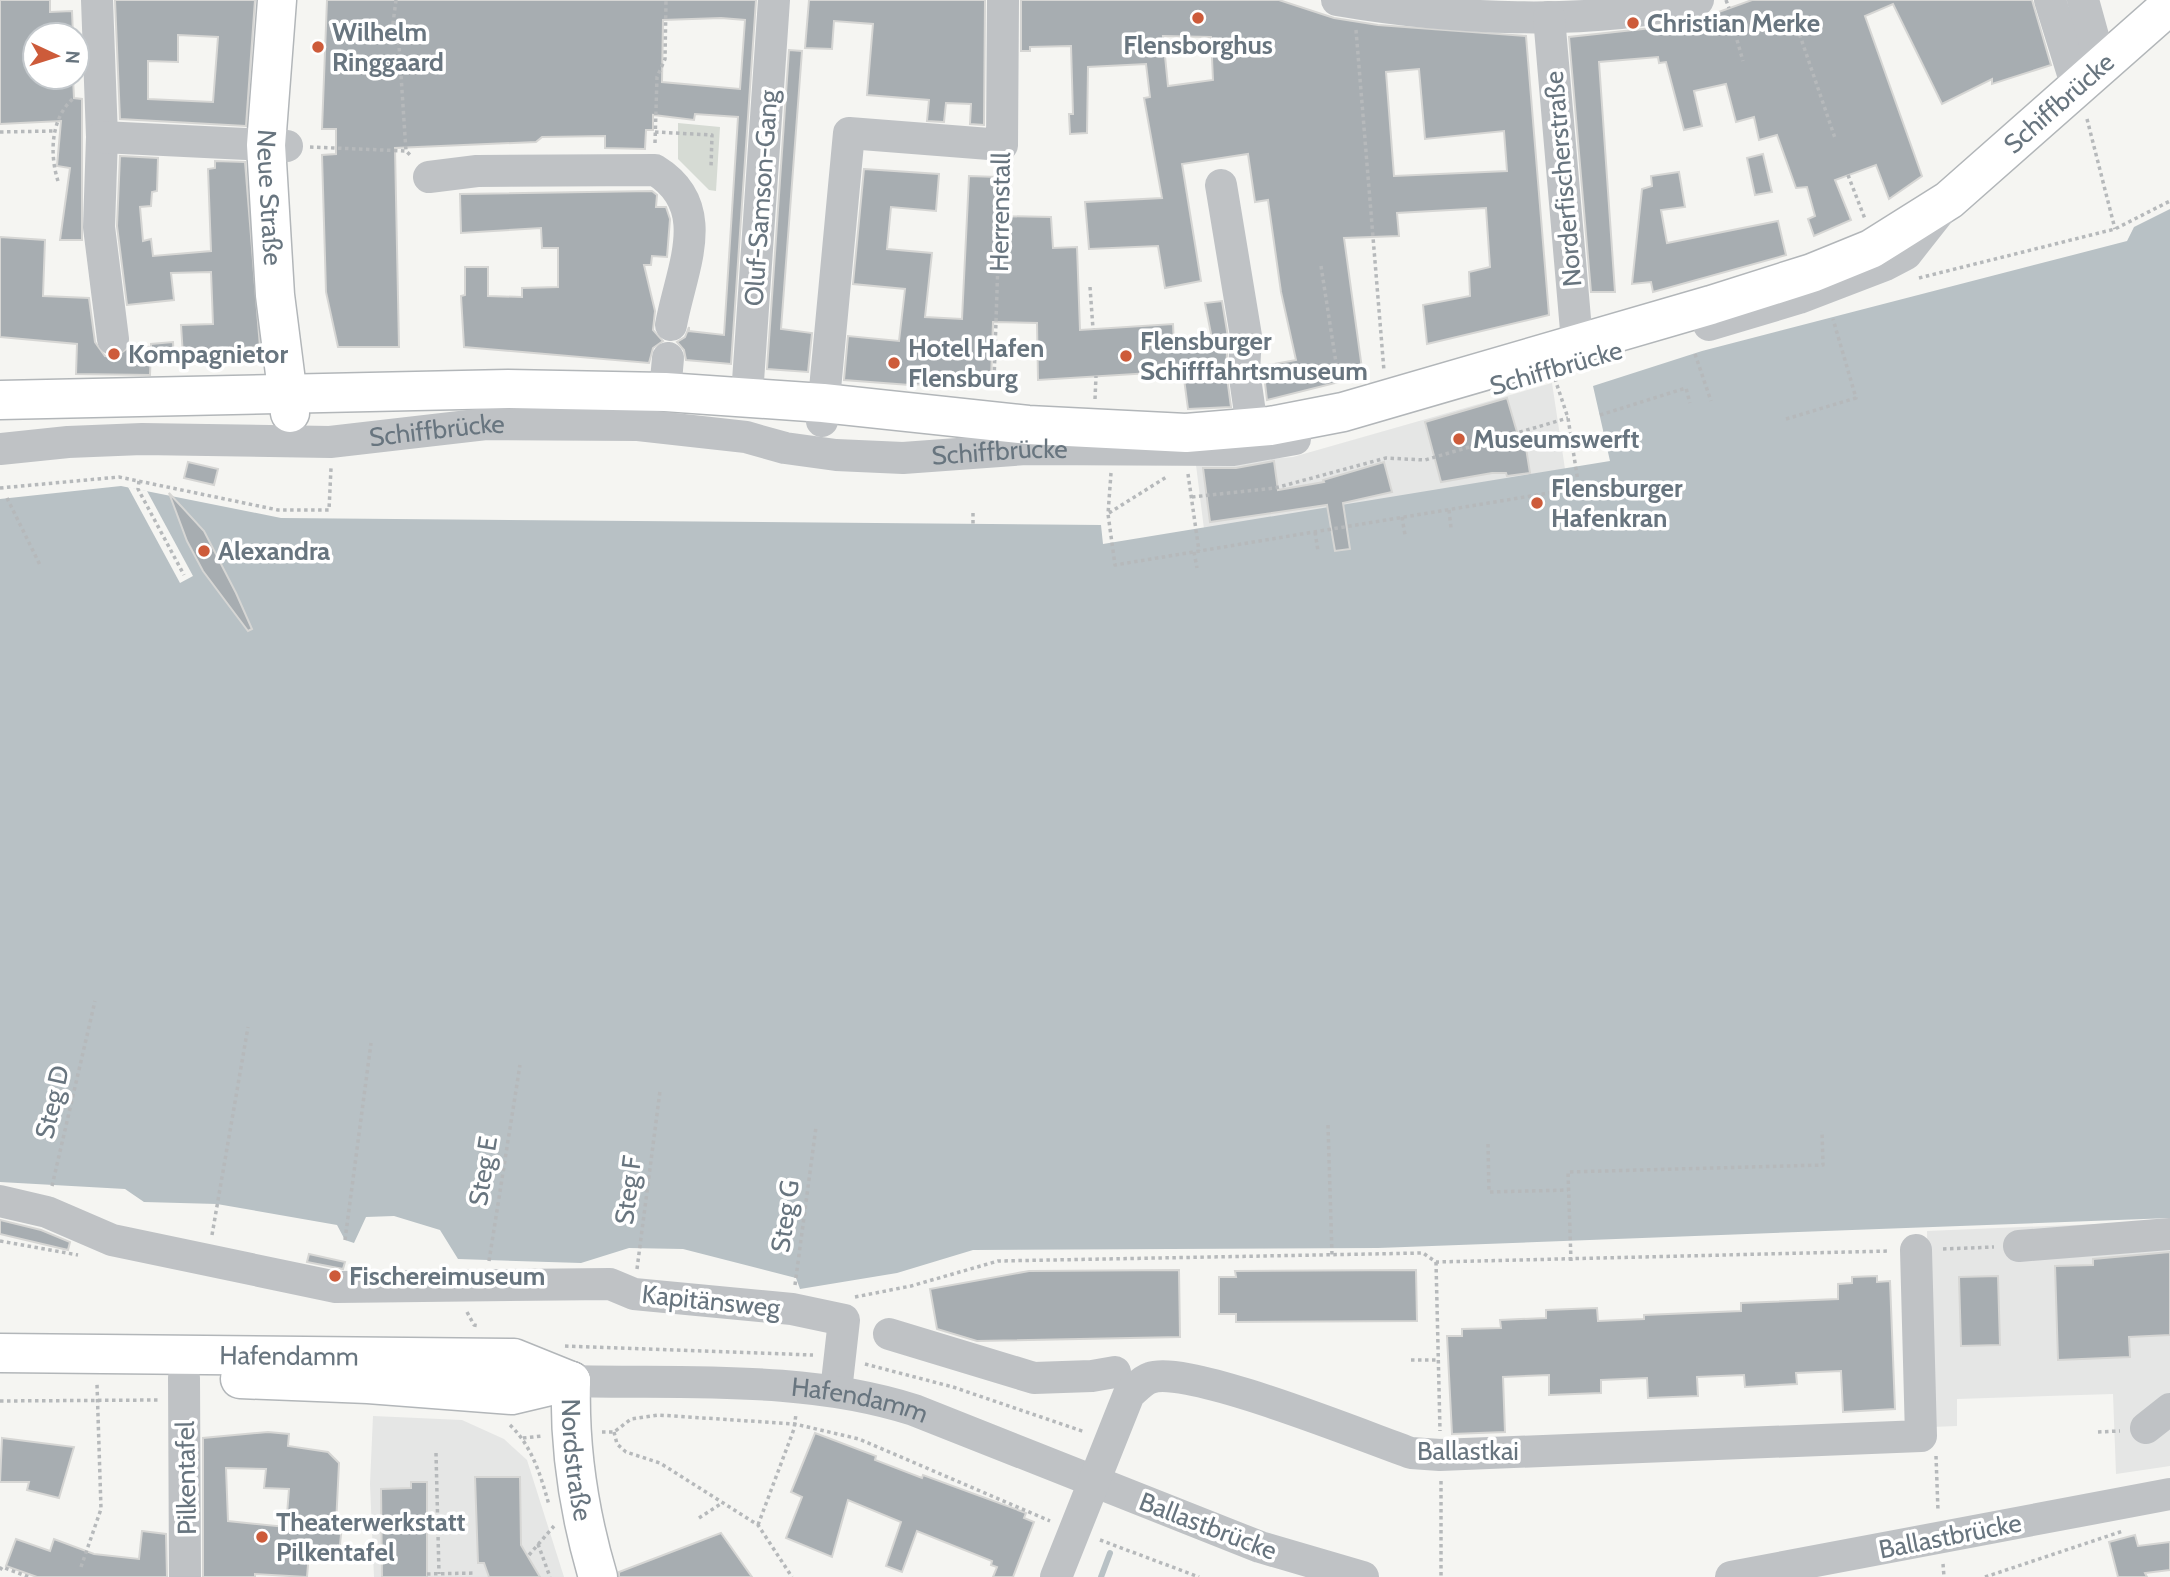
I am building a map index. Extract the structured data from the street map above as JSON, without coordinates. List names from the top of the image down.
{
  "streets": {
    "main road": [
      "Schiffbrücke",
      "Neue Straße",
      "Hafendamm",
      "Nordstraße"
    ],
    "street": [
      "Norderfischerstraße",
      "Oluf-Samson-Gang",
      "Herrenstall",
      "Kapitänsweg",
      "Ballastkai",
      "Pilkentafel",
      "Ballastbrücke"
    ],
    "path": [
      "Steg D",
      "Steg E",
      "Steg F",
      "Steg G"
    ]
  },
  "crossings": [
    ["Schiffbrücke", "Norderfischerstraße"],
    ["Schiffbrücke", "Neue Straße"],
    ["Schiffbrücke", "Oluf-Samson-Gang"],
    ["Steg D", "Kapitänsweg"],
    ["Steg E", "Kapitänsweg"],
    ["Steg F", "Kapitänsweg"],
    ["Steg G", "Kapitänsweg"],
    ["Kapitänsweg", "Hafendamm"],
    ["Hafendamm", "Nordstraße"],
    ["Hafendamm", "Pilkentafel"],
    ["Hafendamm", "Ballastbrücke"]
  ],
  "places": [
    "Flensborghus",
    "Christian Merke",
    "Wilhelm Ringgaard",
    "Kompagnietor",
    "Flensburger Schifffahrtsmuseum",
    "Hotel Hafen Flensburg",
    "Museumswerft",
    "Flensburger Hafenkran",
    "Alexandra",
    "Fischereimuseum",
    "Theaterwerkstatt Pilkentafel"
  ],
  "north": "right"
}
